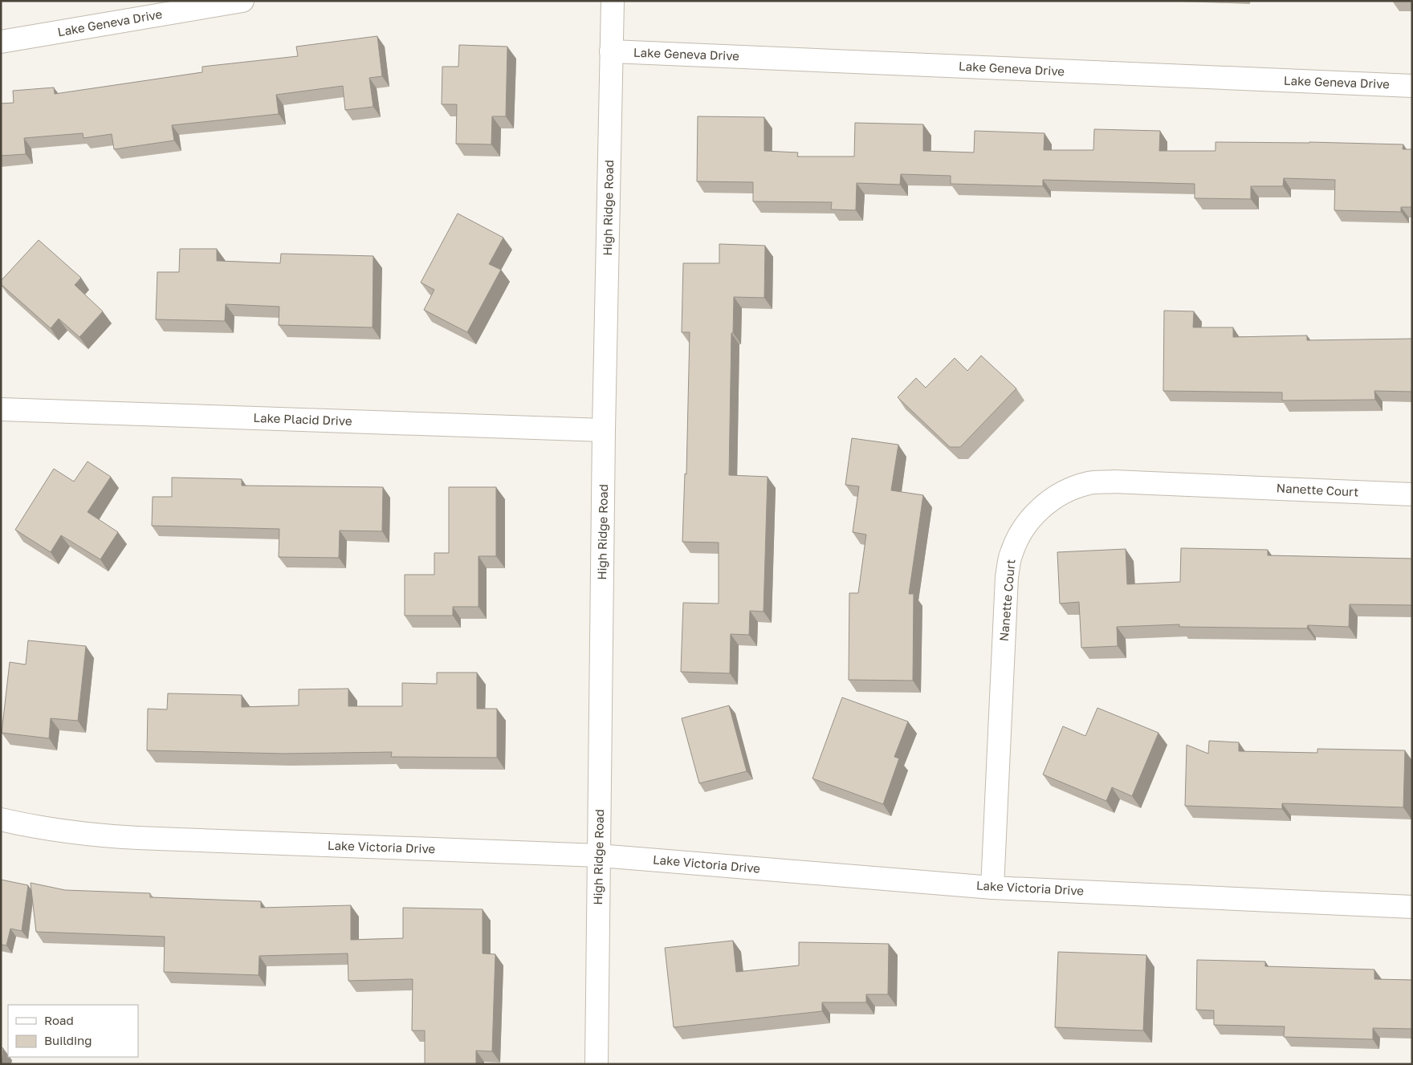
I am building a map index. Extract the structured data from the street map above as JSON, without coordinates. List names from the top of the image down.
{
  "streets": {
    "street": [
      "Lake Geneva Drive",
      "High Ridge Road",
      "Lake Placid Drive",
      "Nanette Court",
      "Lake Victoria Drive"
    ]
  },
  "crossings": [
    ["Lake Geneva Drive", "High Ridge Road"],
    ["High Ridge Road", "Lake Placid Drive"],
    ["High Ridge Road", "Lake Victoria Drive"],
    ["Nanette Court", "Lake Victoria Drive"]
  ],
  "legend": ["Road", "Building"]
}
